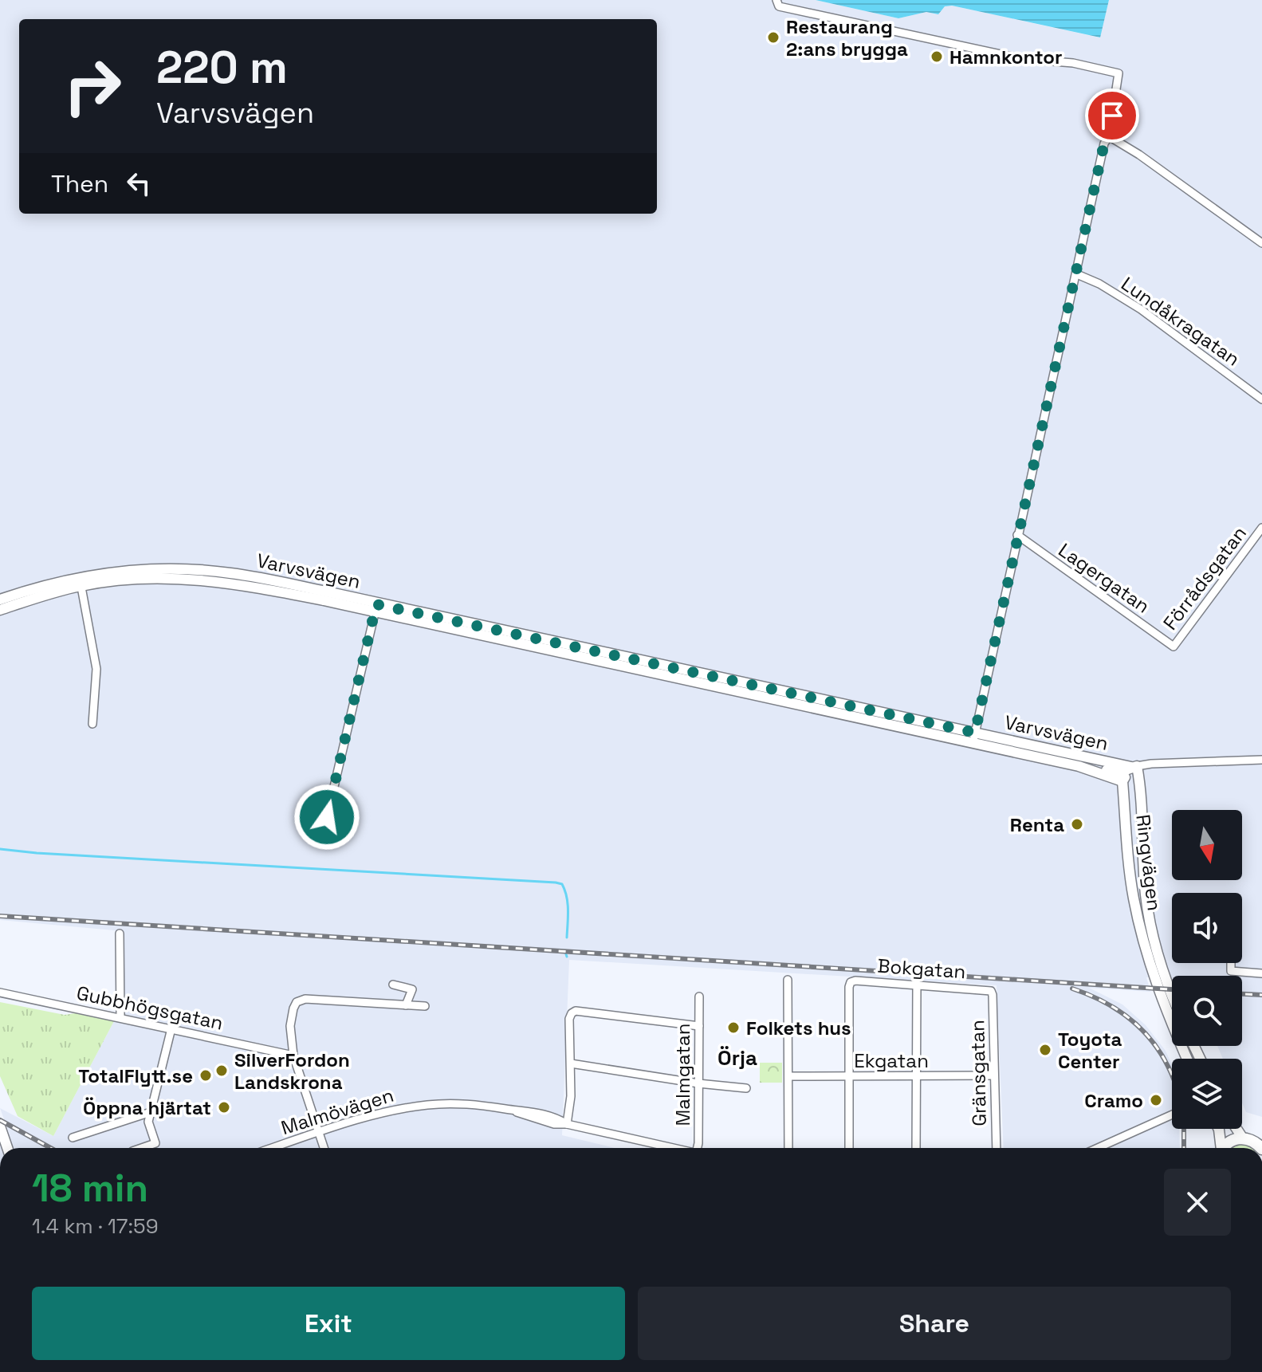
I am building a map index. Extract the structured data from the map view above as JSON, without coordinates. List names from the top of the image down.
{
  "streets": {
    "main road": ["Varvsvägen", "Ringvägen"],
    "street": [
      "Lundåkragatan",
      "Lagergatan",
      "Förrådsgatan",
      "Bokgatan",
      "Gubbhögsgatan",
      "Ekgatan",
      "Gränsgatan",
      "Malmgatan",
      "Malmövägen"
    ]
  },
  "crossings": [
    ["Varvsvägen", "Ringvägen"],
    ["Lagergatan", "Förrådsgatan"],
    ["Bokgatan", "Ekgatan"],
    ["Bokgatan", "Gränsgatan"],
    ["Ekgatan", "Gränsgatan"]
  ],
  "districts": ["Örja"],
  "places": [
    "Restaurang 2:ans brygga",
    "Hamnkontor",
    "Renta",
    "Folkets hus",
    "Toyota Center",
    "SilverFordon Landskrona",
    "TotalFlytt.se",
    "Cramo",
    "Öppna hjärtat"
  ],
  "north": "bottom",
  "page": {
    "turn": ["220 m", "Varvsvägen"],
    "then": "Then",
    "heading": ["18 min", "1.4 km · 17:59"],
    "buttons": ["Exit", "Share"]
  }
}
